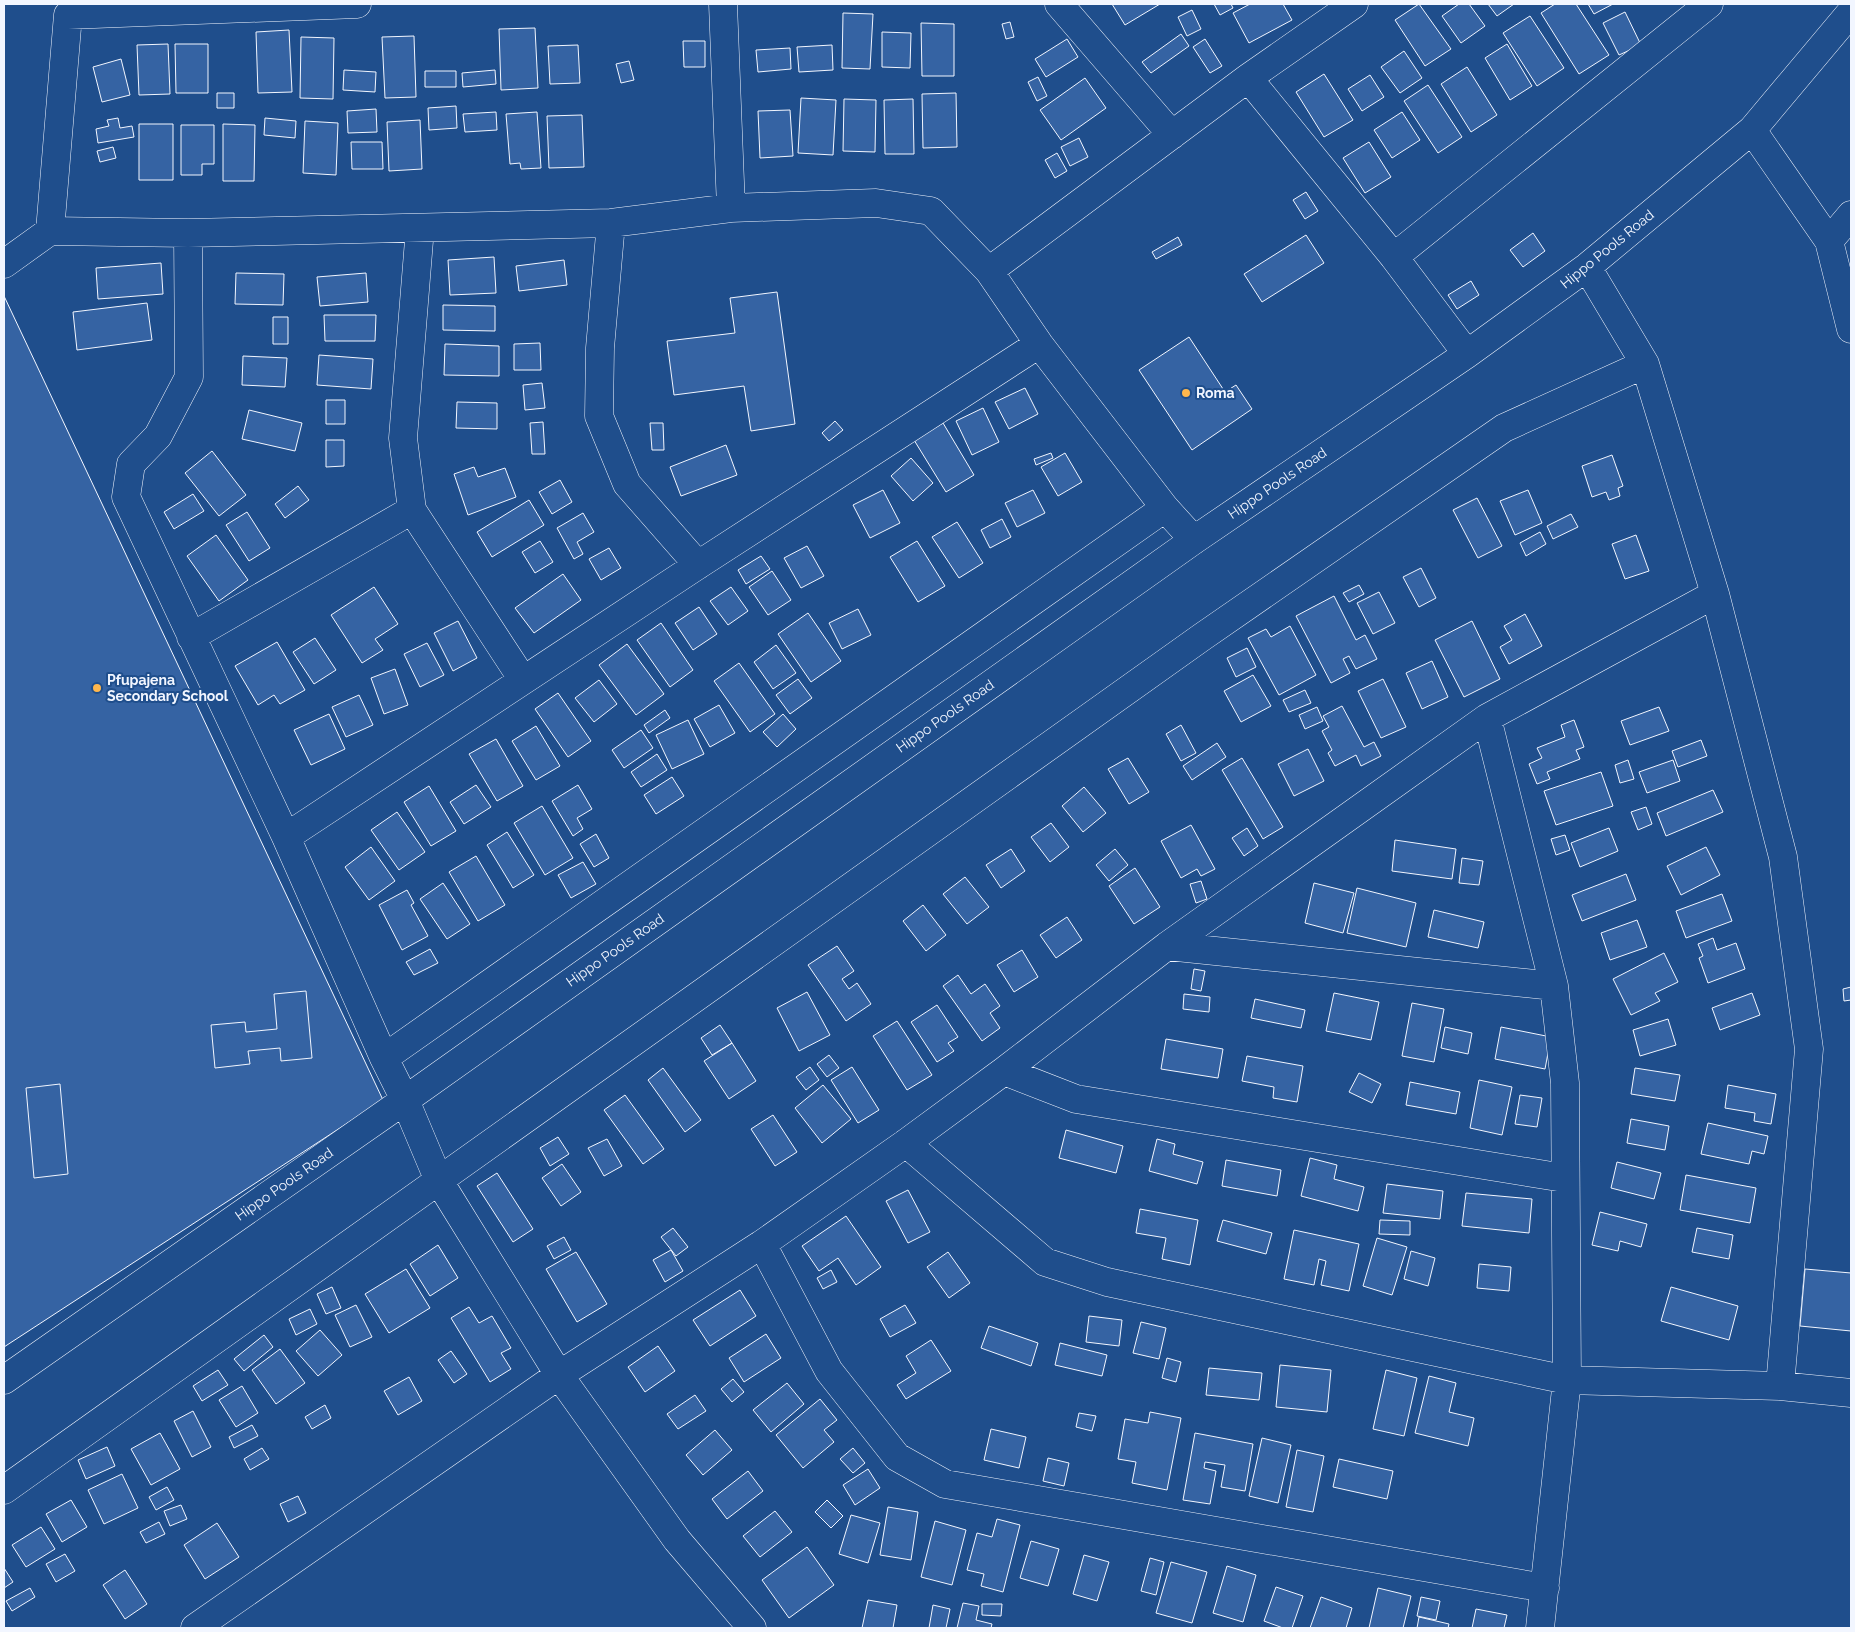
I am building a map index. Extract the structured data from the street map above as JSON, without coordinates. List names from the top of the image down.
{
  "streets": {
    "street": ["Hippo Pools Road"]
  },
  "places": ["Roma", "Pfupajena Secondary School"]
}
